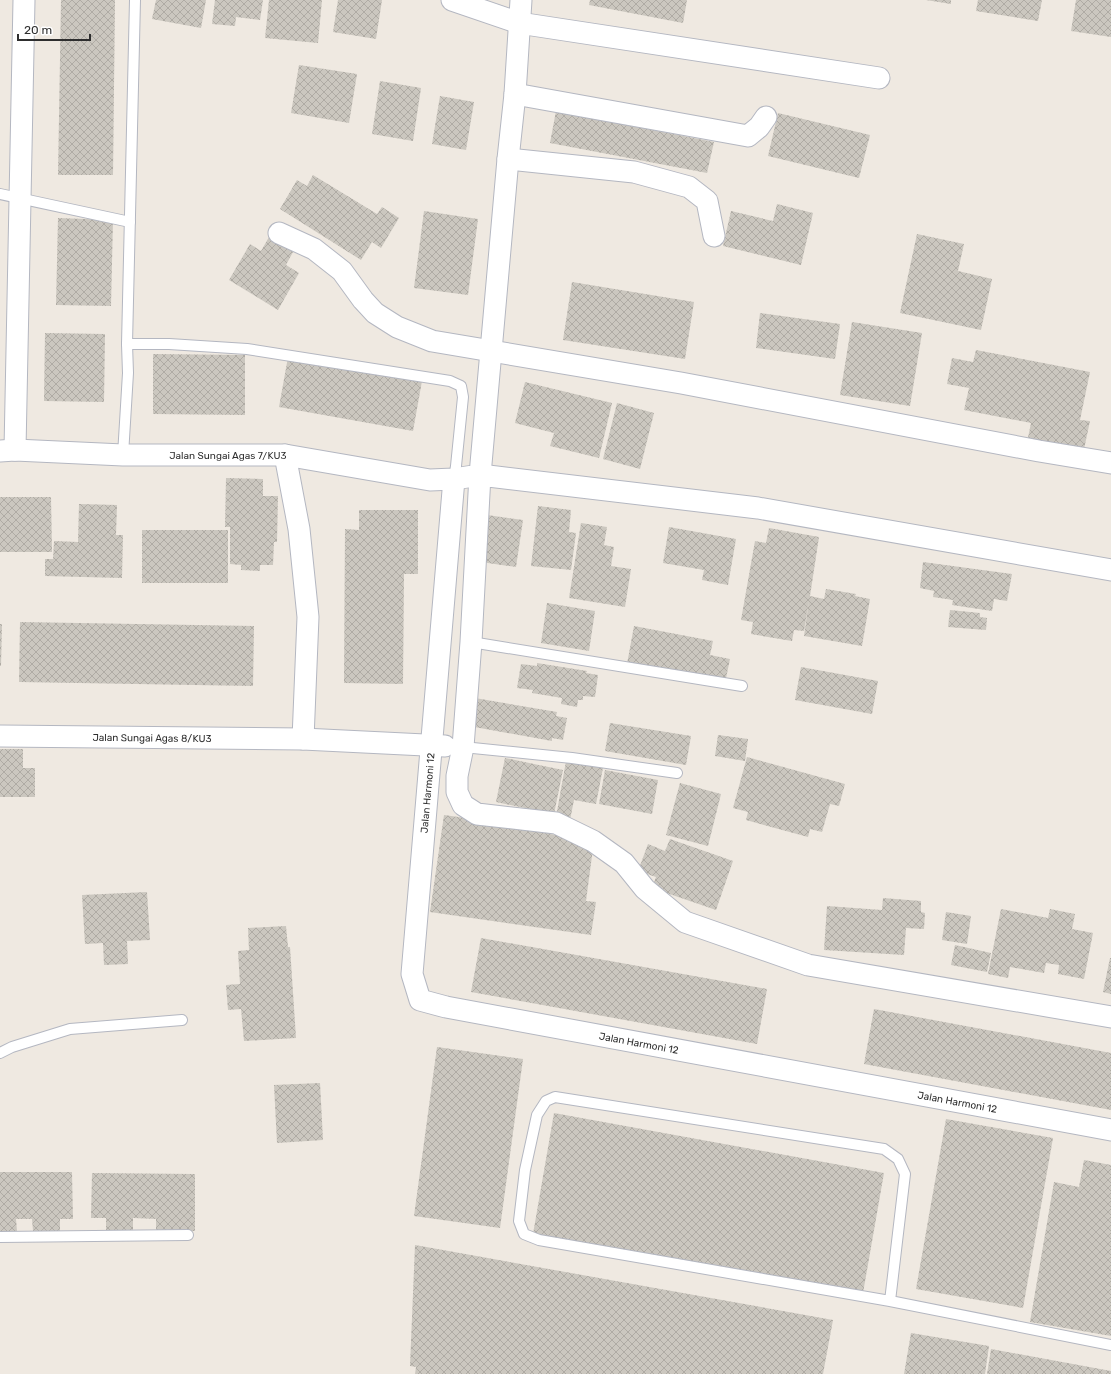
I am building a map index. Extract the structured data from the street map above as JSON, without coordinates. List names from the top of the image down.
{
  "streets": {
    "street": ["Jalan Sungai Agas 7/KU3", "Jalan Sungai Agas 8/KU3", "Jalan Harmoni 12"]
  },
  "crossings": [
    ["Jalan Sungai Agas 8/KU3", "Jalan Harmoni 12"]
  ],
  "scale_bar": "20 m"
}
